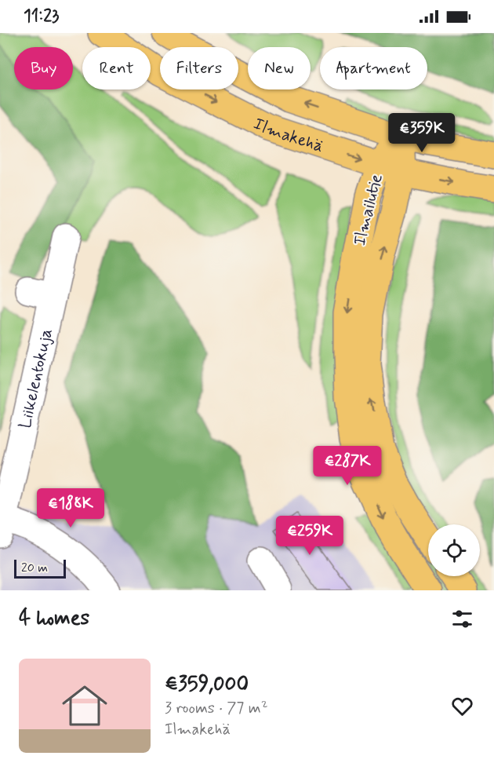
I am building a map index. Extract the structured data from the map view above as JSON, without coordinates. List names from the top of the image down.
{
  "streets": {
    "main road": ["Ilmakehä", "Ilmailutie"],
    "street": ["Liikelentokuja"]
  },
  "crossings": [
    ["Ilmakehä", "Ilmailutie"]
  ],
  "scale_bar": "20 m",
  "page": {
    "status": "11:23",
    "chip": [
      "Buy",
      "Rent",
      "Filters",
      "New",
      "Apartment"
    ],
    "price": [
      "€359K",
      "€287K",
      "€188K",
      "€259K"
    ],
    "scale": "20 m",
    "heading": "4 homes",
    "list": [
      {
        "name": "€359,000",
        "note": "3 rooms · 77 m² · Ilmakehä"
      }
    ]
  }
}
